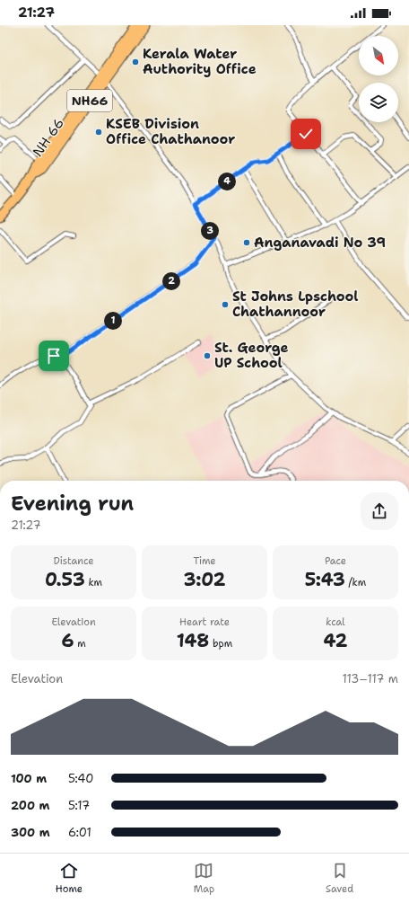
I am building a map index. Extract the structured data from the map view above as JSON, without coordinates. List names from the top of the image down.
{
  "streets": {
    "highway": ["NH66", "NH 66"]
  },
  "places": [
    "Kerala Water Authority Office",
    "KSEB Division Office Chathanoor",
    "Anganavadi No 39",
    "St Johns Lpschool Chathannoor",
    "St. George UP School"
  ],
  "north": "bottom right",
  "page": {
    "status": "21:27",
    "pins": [
      "4",
      "3",
      "2",
      "1"
    ],
    "heading": ["Evening run", "21:27"],
    "stats": [
      ["Distance", "0.53 km"],
      ["Time", "3:02"],
      ["Pace", "5:43 /km"],
      ["Elevation", "6 m"],
      ["Heart rate", "148 bpm"],
      ["kcal", "42"]
    ],
    "chart": ["Elevation", "113–117 m"],
    "list": [
      {
        "name": "100 m",
        "note": "5:40"
      },
      {
        "name": "200 m",
        "note": "5:17"
      },
      {
        "name": "300 m",
        "note": "6:01"
      }
    ],
    "tabs": ["Home", "Map", "Saved"]
  }
}
